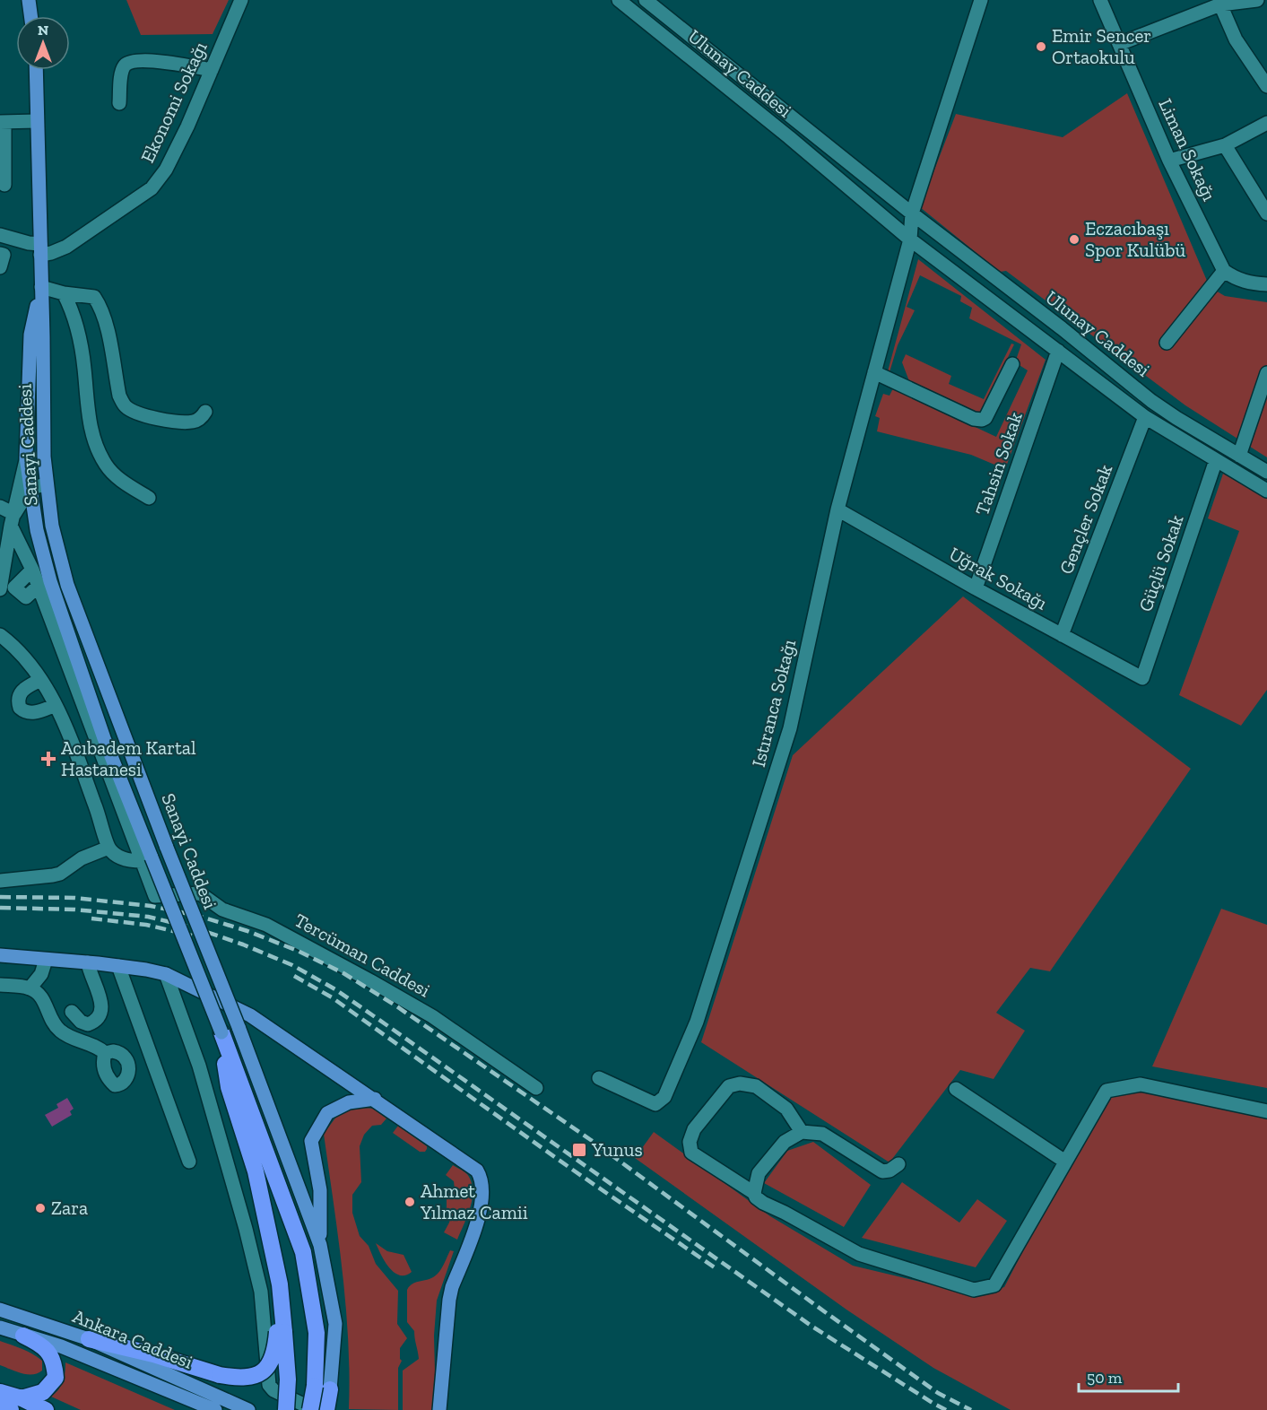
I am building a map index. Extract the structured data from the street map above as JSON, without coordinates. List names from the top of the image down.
{
  "streets": {
    "main road": ["Sanayi Caddesi", "Ankara Caddesi"],
    "street": [
      "Ulunay Caddesi",
      "Ekonomi Sokağı",
      "Liman Sokağı",
      "Tahsin Sokak",
      "Gençler Sokak",
      "Güçlü Sokak",
      "Uğrak Sokağı",
      "Istıranca Sokağı",
      "Tercüman Caddesi"
    ]
  },
  "crossings": [
    ["Ulunay Caddesi", "Tahsin Sokak"],
    ["Ulunay Caddesi", "Gençler Sokak"],
    ["Ulunay Caddesi", "Güçlü Sokak"],
    ["Ulunay Caddesi", "Istıranca Sokağı"],
    ["Ekonomi Sokağı", "Sanayi Caddesi"],
    ["Sanayi Caddesi", "Tercüman Caddesi"],
    ["Tahsin Sokak", "Uğrak Sokağı"],
    ["Gençler Sokak", "Uğrak Sokağı"],
    ["Güçlü Sokak", "Uğrak Sokağı"],
    ["Uğrak Sokağı", "Istıranca Sokağı"]
  ],
  "places": {
    "other": [
      "Emir Sencer Ortaokulu",
      "Eczacıbaşı Spor Kulübü",
      "Ahmet Yılmaz Camii",
      "Zara"
    ],
    "health": ["Acıbadem Kartal Hastanesi"],
    "transit": ["Yunus"]
  },
  "scale_bar": "50 m",
  "north": "top"
}
